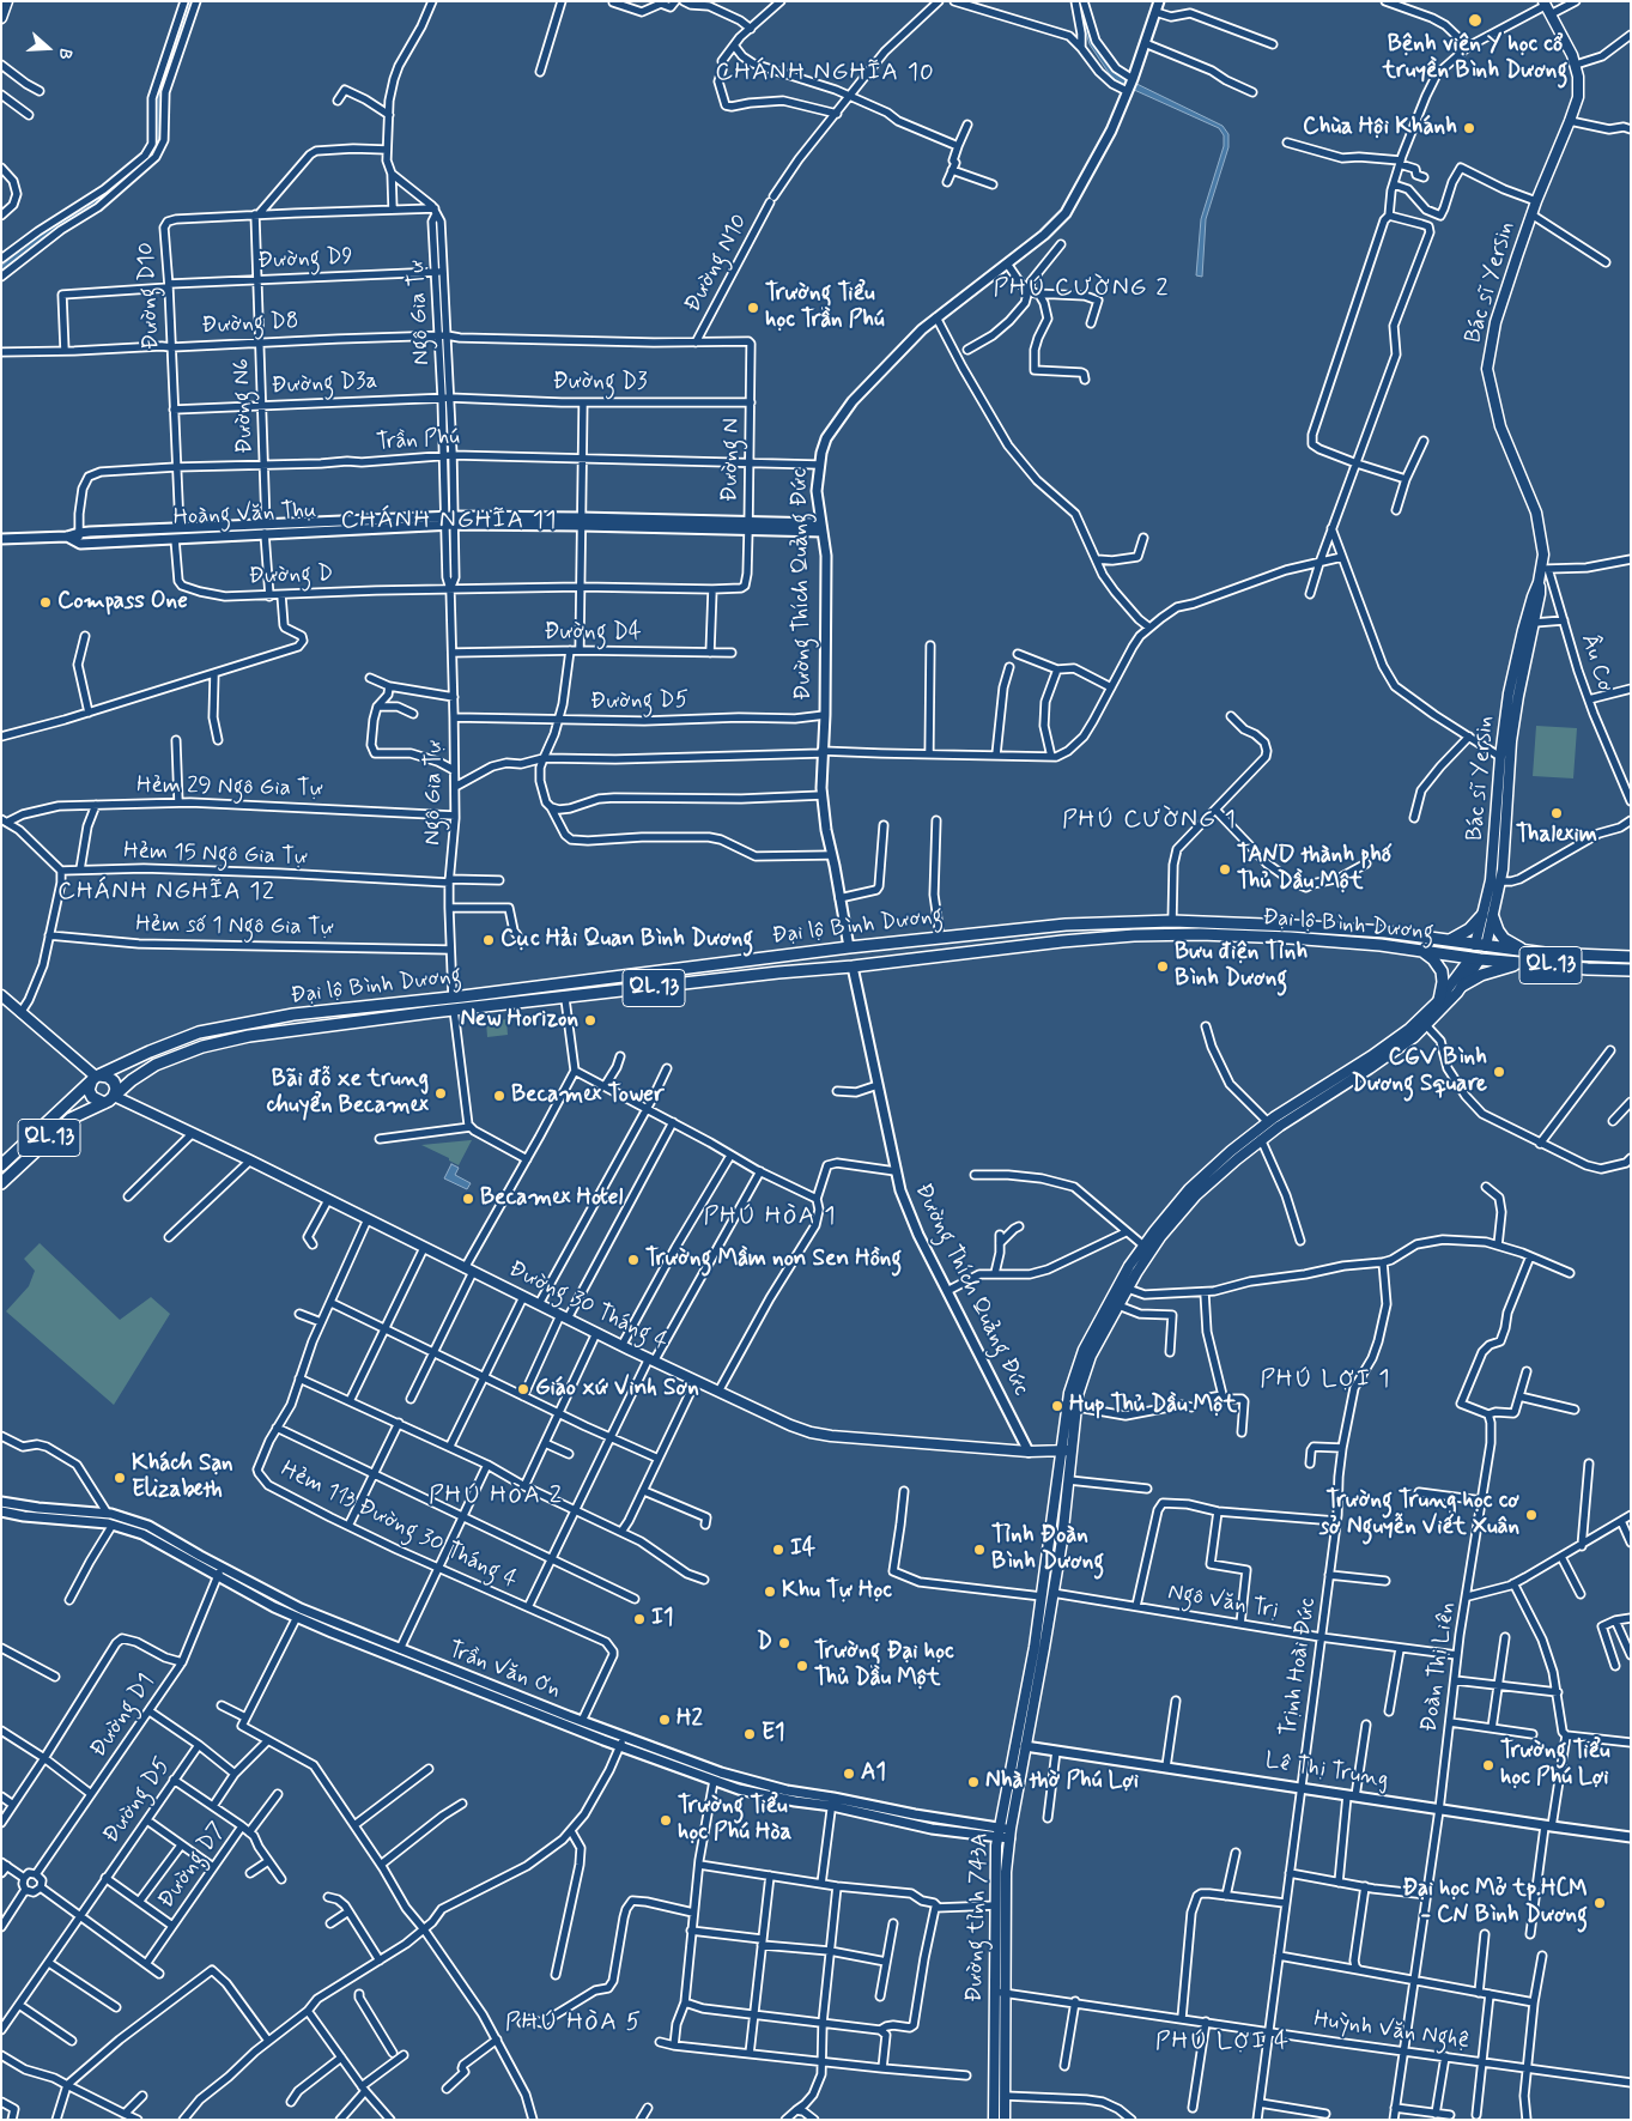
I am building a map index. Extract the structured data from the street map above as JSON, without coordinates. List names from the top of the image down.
{
  "streets": {
    "highway": ["Đại lộ Bình Dương", "QL.13"],
    "main road": ["Bác sĩ Yersin", "Đường 30 Tháng 4", "Đường tỉnh 743A"],
    "street": [
      "Đường D9",
      "Đường N10",
      "Đường D10",
      "Ngô Gia Tự",
      "Đường D8",
      "Đường D3",
      "Đường D3a",
      "Đường N6",
      "Trần Phú",
      "Đường N",
      "Hoàng Văn Thụ",
      "Đường D",
      "Đường Thích Quảng Đức",
      "Đường D4",
      "Âu Cơ",
      "Đường D5",
      "Hẻm 29 Ngô Gia Tự",
      "Hẻm 15 Ngô Gia Tự",
      "Hẻm số 1 Ngô Gia Tự",
      "Hẻm 113 Đường 30 Tháng 4",
      "Ngô Văn Trị",
      "Trịnh Hoài Đức",
      "Đoàn Thị Liên",
      "Trần Văn Ơn",
      "Đường D1",
      "Lê Thị Trung",
      "Đường D7",
      "Huỳnh Văn Nghệ"
    ]
  },
  "crossings": [
    ["Đường D9", "Đường D10"],
    ["Đường D9", "Ngô Gia Tự"],
    ["Đường D9", "Đường D8"],
    ["Đường D9", "Đường N6"],
    ["Đường N10", "Đường N"],
    ["Bác sĩ Yersin", "Âu Cơ"],
    ["Bác sĩ Yersin", "Đại lộ Bình Dương"],
    ["Đường D10", "Ngô Gia Tự"],
    ["Đường D10", "Đường D8"],
    ["Đường D10", "Đường D3a"],
    ["Đường D10", "Đường N6"],
    ["Đường D10", "Trần Phú"],
    ["Đường D10", "Hoàng Văn Thụ"],
    ["Ngô Gia Tự", "Đường D8"],
    ["Ngô Gia Tự", "Đường D3"],
    ["Ngô Gia Tự", "Đường D3a"],
    ["Ngô Gia Tự", "Trần Phú"],
    ["Ngô Gia Tự", "Đường N"],
    ["Ngô Gia Tự", "Hoàng Văn Thụ"],
    ["Ngô Gia Tự", "Đường D"],
    ["Ngô Gia Tự", "Đường D4"],
    ["Ngô Gia Tự", "Đường D5"],
    ["Ngô Gia Tự", "Hẻm 29 Ngô Gia Tự"],
    ["Ngô Gia Tự", "Hẻm 15 Ngô Gia Tự"],
    ["Ngô Gia Tự", "Đại lộ Bình Dương"],
    ["Ngô Gia Tự", "Hẻm số 1 Ngô Gia Tự"],
    ["Đường D8", "Đường N6"],
    ["Đường D8", "Đường N"],
    ["Đường D3", "Đường D3a"],
    ["Đường D3", "Đường N"],
    ["Đường D3a", "Đường N6"],
    ["Đường N6", "Trần Phú"],
    ["Đường N6", "Hoàng Văn Thụ"],
    ["Đường N6", "Đường D"],
    ["Trần Phú", "Đường N"],
    ["Trần Phú", "Hoàng Văn Thụ"],
    ["Trần Phú", "Đường Thích Quảng Đức"],
    ["Đường N", "Hoàng Văn Thụ"],
    ["Đường N", "Đường D"],
    ["Hoàng Văn Thụ", "Đường D"],
    ["Hoàng Văn Thụ", "Đường Thích Quảng Đức"],
    ["Đường Thích Quảng Đức", "Đường D5"],
    ["Đường Thích Quảng Đức", "Đại lộ Bình Dương"],
    ["Đường Thích Quảng Đức", "Đường 30 Tháng 4"],
    ["Đại lộ Bình Dương", "QL.13"],
    ["Đại lộ Bình Dương", "Đường 30 Tháng 4"],
    ["Đại lộ Bình Dương", "Đường tỉnh 743A"],
    ["QL.13", "Đường 30 Tháng 4"],
    ["Đường 30 Tháng 4", "Hẻm 113 Đường 30 Tháng 4"],
    ["Đường 30 Tháng 4", "Đường tỉnh 743A"],
    ["Hẻm 113 Đường 30 Tháng 4", "Trần Văn Ơn"],
    ["Ngô Văn Trị", "Trịnh Hoài Đức"],
    ["Ngô Văn Trị", "Đoàn Thị Liên"],
    ["Ngô Văn Trị", "Đường tỉnh 743A"],
    ["Trịnh Hoài Đức", "Lê Thị Trung"],
    ["Trịnh Hoài Đức", "Huỳnh Văn Nghệ"],
    ["Đoàn Thị Liên", "Lê Thị Trung"],
    ["Đoàn Thị Liên", "Huỳnh Văn Nghệ"],
    ["Trần Văn Ơn", "Đường D1"],
    ["Trần Văn Ơn", "Đường tỉnh 743A"],
    ["Lê Thị Trung", "Đường tỉnh 743A"],
    ["Đường tỉnh 743A", "Huỳnh Văn Nghệ"]
  ],
  "districts": [
    "CHÁNH NGHĨA 10",
    "PHÚ CƯỜNG 2",
    "CHÁNH NGHĨA 11",
    "PHÚ CƯỜNG 1",
    "CHÁNH NGHĨA 12",
    "PHÚ HÒA 1",
    "PHÚ LỢI 1",
    "PHÚ HÒA 2",
    "PHÚ HÒA 5",
    "PHÚ LỢI 4"
  ],
  "places": [
    "Bệnh viện Y học cổ truyền Bình Dương",
    "Chùa Hội Khánh",
    "Trường Tiểu học Trần Phú",
    "Compass One",
    "Thalexim",
    "TAND thành phố Thủ Dầu Một",
    "Cục Hải Quan Bình Dương",
    "Bưu điện Tỉnh Bình Dương",
    "New Horizon",
    "CGV Bình Dương Square",
    "Bãi đỗ xe trung chuyển Becamex",
    "Becamex Tower",
    "Becamex Hotel",
    "Trường Mầm non Sen Hồng",
    "Giáo xứ Vinh Sơn",
    "Hup Thủ Dầu Một",
    "Khách Sạn Elizabeth",
    "Trường Trung học cơ sở Nguyễn Viết Xuân",
    "I4",
    "Tỉnh Đoàn Bình Dương",
    "Khu Tự Học",
    "I1",
    "D",
    "Trường Đại học Thủ Dầu Một",
    "H2",
    "E1",
    "Trường Tiểu học Phú Lợi",
    "A1",
    "Nhà thờ Phú Lợi",
    "Trường Tiểu học Phú Hòa",
    "Đại học Mở tp.HCM - CN Bình Dương"
  ],
  "north": "right"
}
